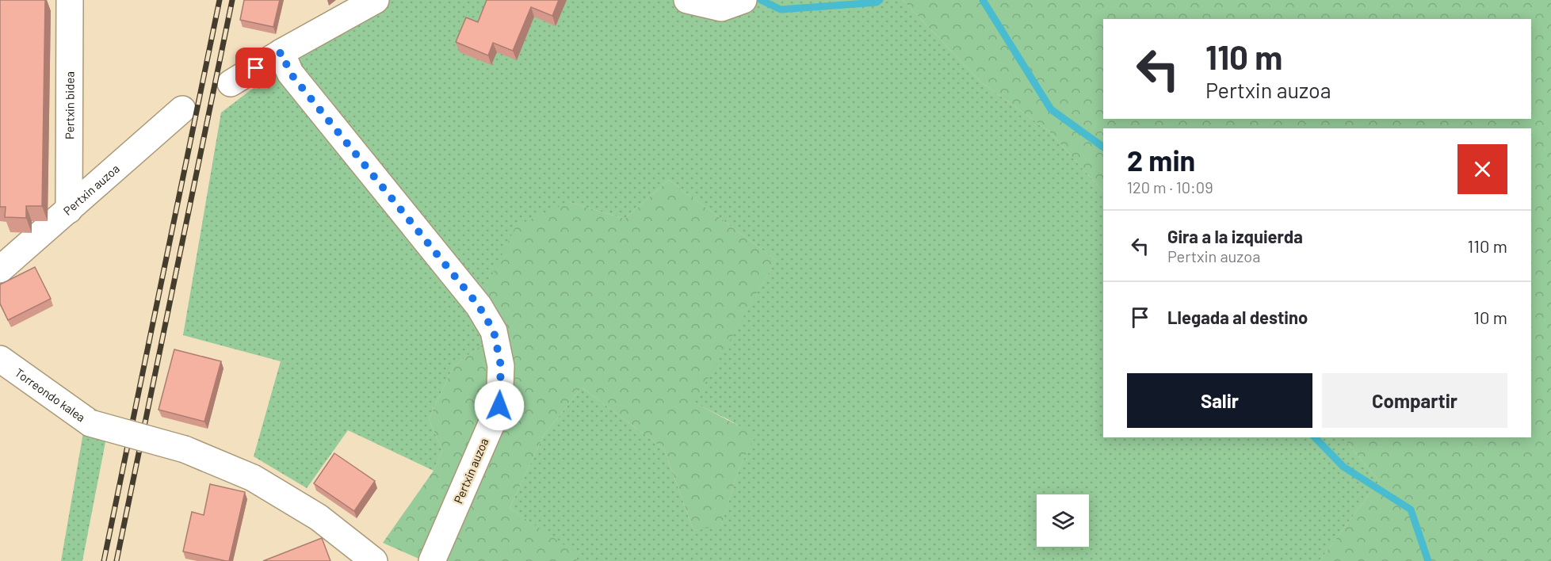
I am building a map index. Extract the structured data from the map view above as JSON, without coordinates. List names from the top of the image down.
{
  "streets": {
    "street": ["Pertxin bidea", "Pertxin auzoa", "Torreondo kalea"]
  },
  "crossings": [
    ["Pertxin bidea", "Pertxin auzoa"]
  ],
  "page": {
    "turn": ["110 m", "Pertxin auzoa"],
    "heading": ["2 min", "120 m · 10:09"],
    "list": [
      {
        "name": "Gira a la izquierda",
        "note": "Pertxin auzoa",
        "value": "110 m"
      },
      {
        "name": "Llegada al destino",
        "value": "10 m"
      }
    ],
    "buttons": ["Salir", "Compartir"]
  }
}
